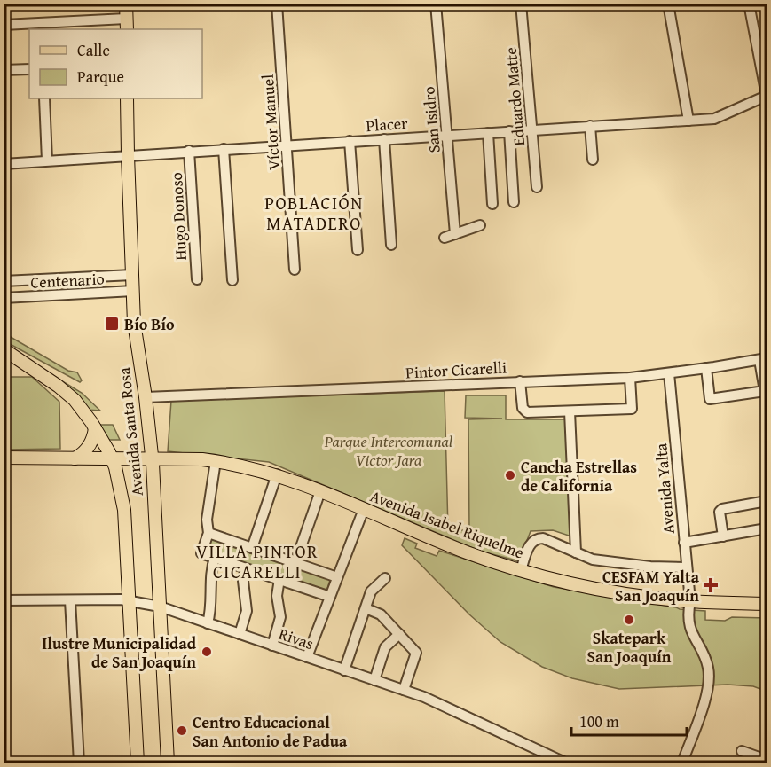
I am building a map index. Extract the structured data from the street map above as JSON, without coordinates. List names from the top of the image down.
{
  "streets": {
    "main road": ["Avenida Santa Rosa", "Avenida Isabel Riquelme"],
    "street": [
      "Eduardo Matte",
      "San Isidro",
      "Víctor Manuel",
      "Placer",
      "Hugo Donoso",
      "Centenario",
      "Pintor Cicarelli",
      "Avenida Yalta",
      "Rivas"
    ]
  },
  "crossings": [
    ["Eduardo Matte", "Placer"],
    ["San Isidro", "Placer"],
    ["Víctor Manuel", "Placer"],
    ["Placer", "Hugo Donoso"],
    ["Placer", "Avenida Santa Rosa"],
    ["Centenario", "Avenida Santa Rosa"],
    ["Pintor Cicarelli", "Avenida Santa Rosa"],
    ["Pintor Cicarelli", "Avenida Yalta"],
    ["Avenida Santa Rosa", "Avenida Isabel Riquelme"],
    ["Avenida Santa Rosa", "Rivas"],
    ["Avenida Yalta", "Avenida Isabel Riquelme"]
  ],
  "districts": ["POBLACIÓN MATADERO", "VILLA PINTOR CICARELLI"],
  "parks": ["Parque Intercomunal Victor Jara"],
  "places": {
    "transit": ["Bío Bío"],
    "other": [
      "Cancha Estrellas de California",
      "Skatepark San Joaquín",
      "Ilustre Municipalidad de San Joaquín",
      "Centro Educacional San Antonio de Padua"
    ],
    "health": ["CESFAM Yalta San Joaquín"]
  },
  "legend": ["Calle", "Parque"],
  "scale_bar": "100 m"
}
